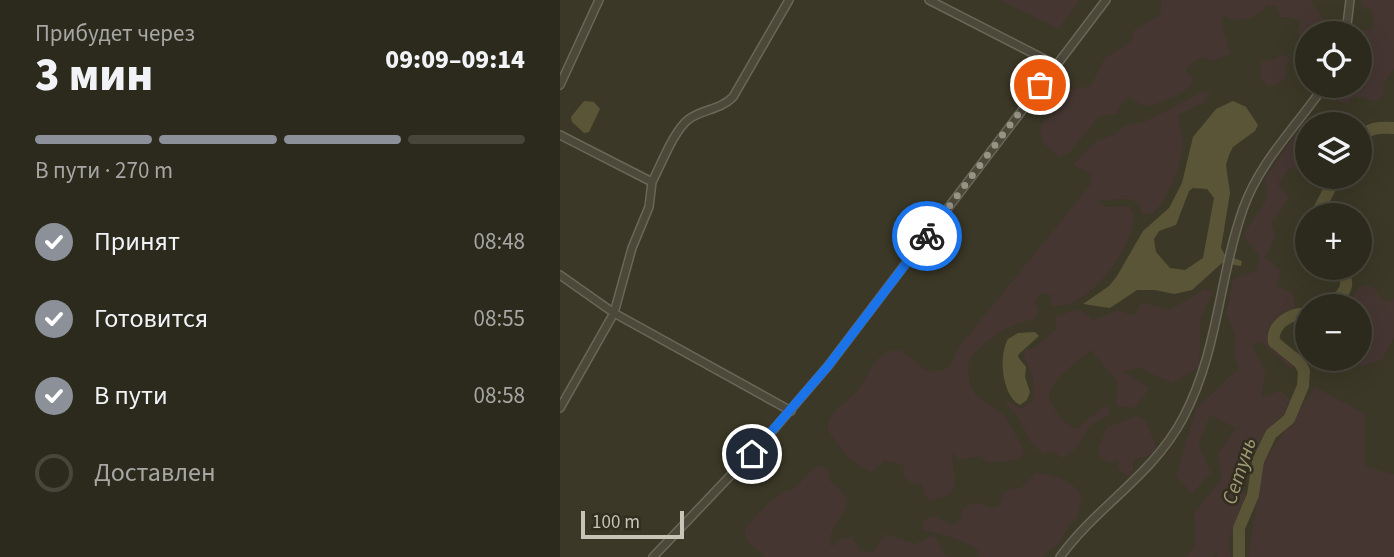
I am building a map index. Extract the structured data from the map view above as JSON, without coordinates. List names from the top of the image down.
{
  "water": ["Сетунь"],
  "scale_bar": "100 m",
  "page": {
    "heading": ["3 мин", "Прибудет через", "09:09–09:14"],
    "map_buttons": ["+", "−"],
    "bar": "В пути · 270 m",
    "list": [
      ["Принят", "08:48"],
      ["Готовится", "08:55"],
      ["В пути", "08:58"],
      "Доставлен"
    ],
    "scale": "100 m"
  }
}
